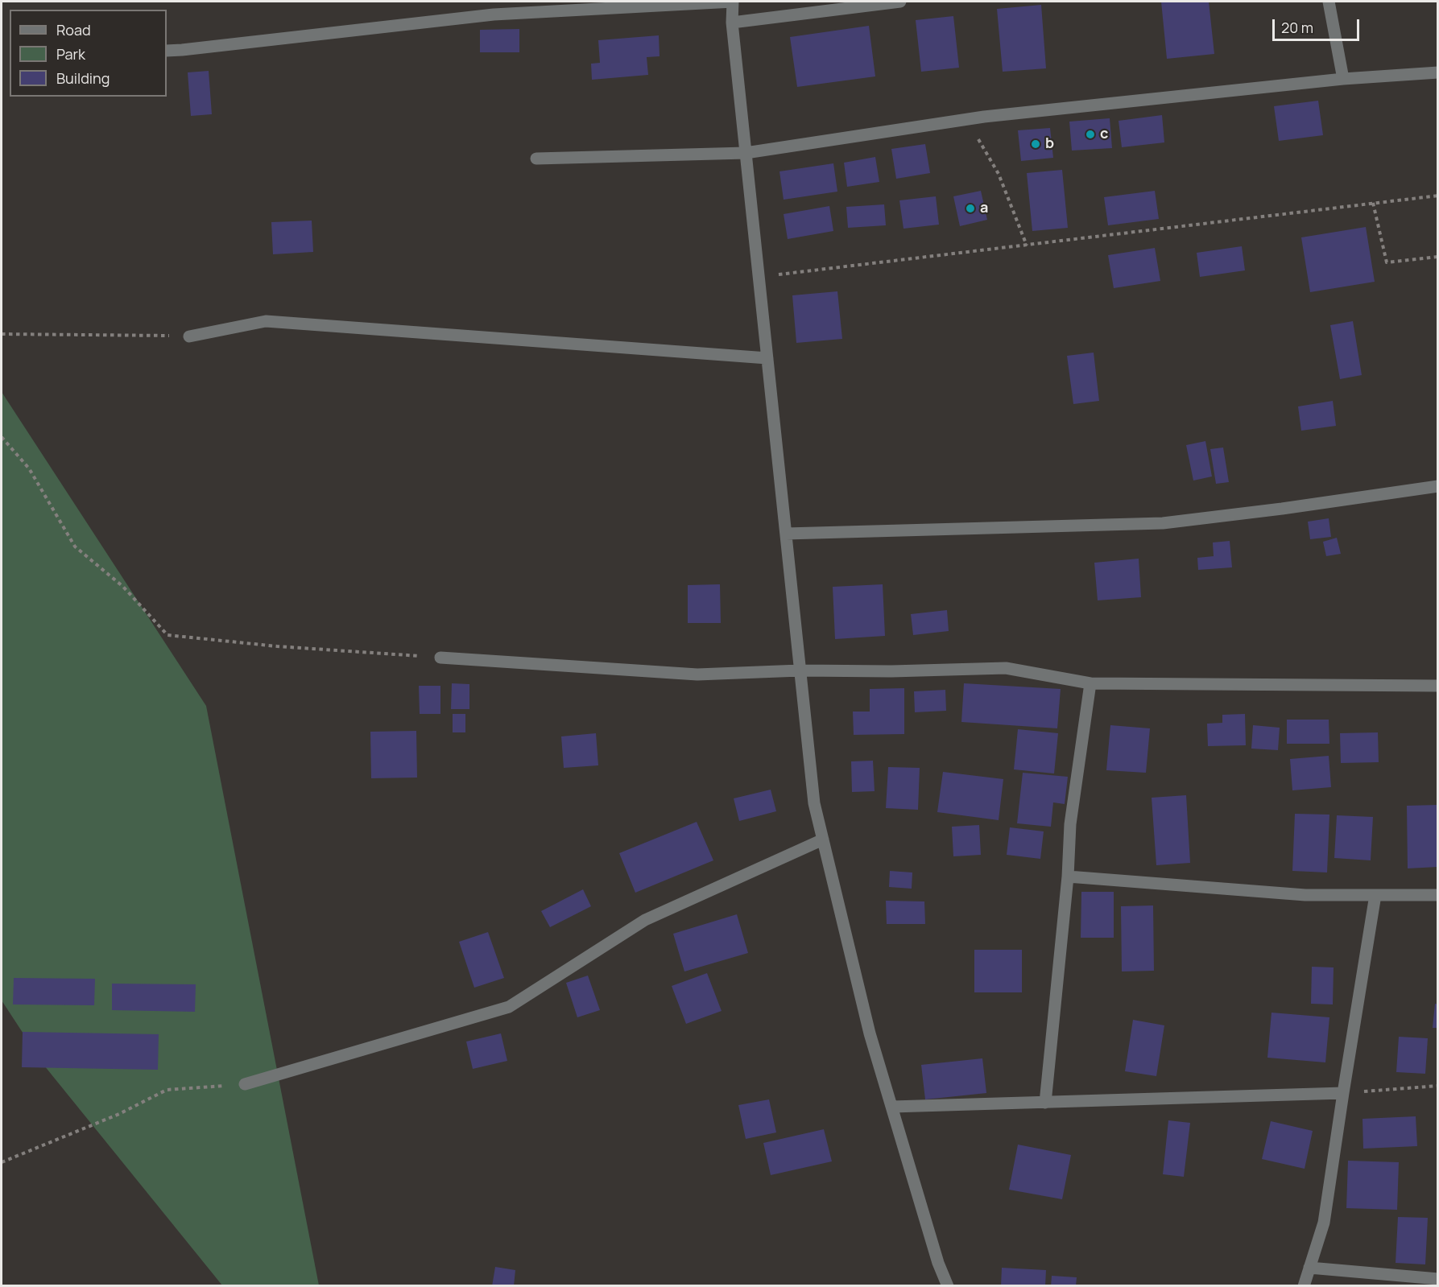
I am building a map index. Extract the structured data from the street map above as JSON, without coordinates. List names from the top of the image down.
{
  "places": ["c", "b", "a"],
  "legend": ["Road", "Park", "Building"],
  "scale_bar": "20 m"
}
